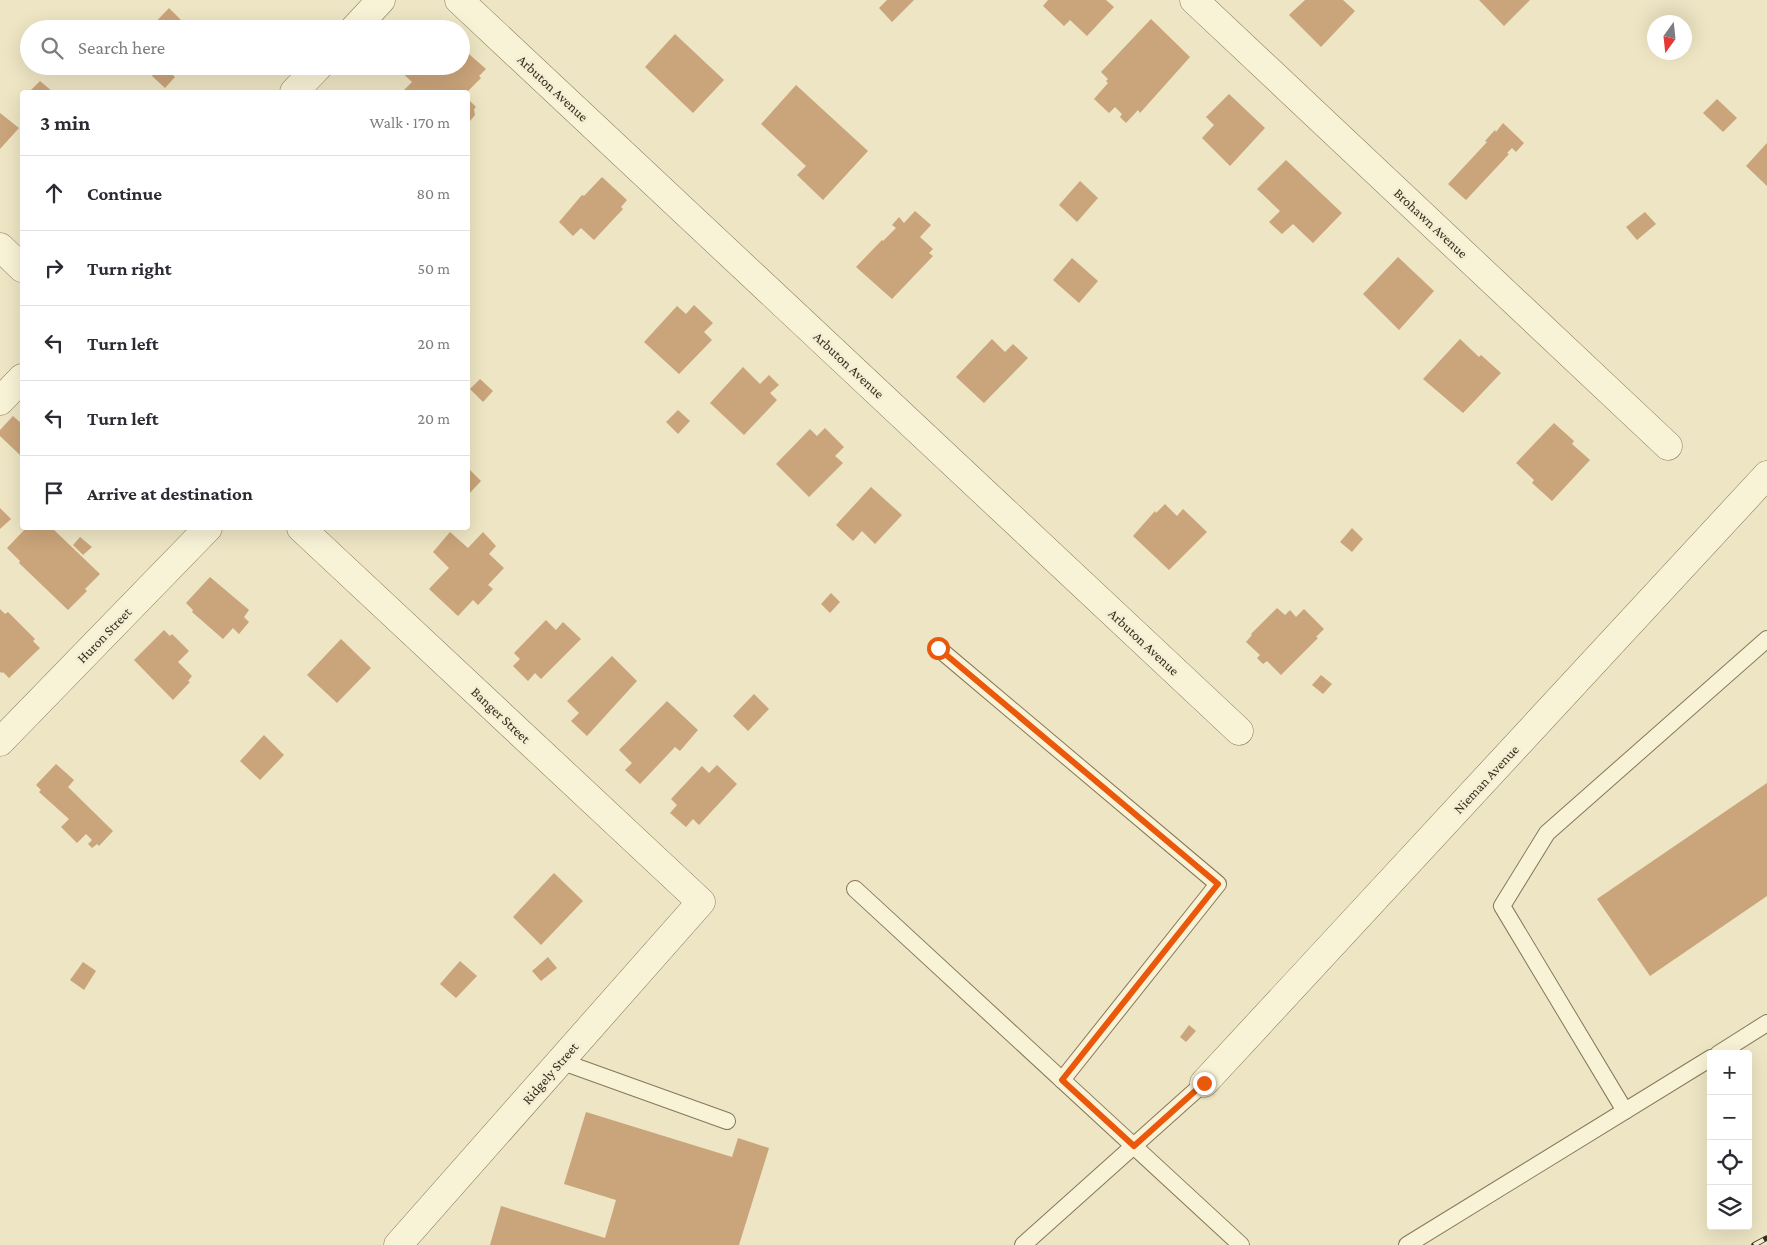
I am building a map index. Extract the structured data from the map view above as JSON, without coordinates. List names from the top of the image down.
{
  "streets": {
    "street": [
      "Arbuton Avenue",
      "Brohawn Avenue",
      "Huron Street",
      "Banger Street",
      "Nieman Avenue",
      "Ridgely Street"
    ]
  },
  "crossings": [
    ["Banger Street", "Ridgely Street"]
  ],
  "north": "bottom",
  "page": {
    "search": "Search here",
    "heading": ["3 min", "Walk · 170 m"],
    "list": [
      ["Continue", "80 m"],
      ["Turn right", "50 m"],
      ["Turn left", "20 m"],
      ["Turn left", "20 m"],
      "Arrive at destination"
    ],
    "map_buttons": ["+", "−"]
  }
}
